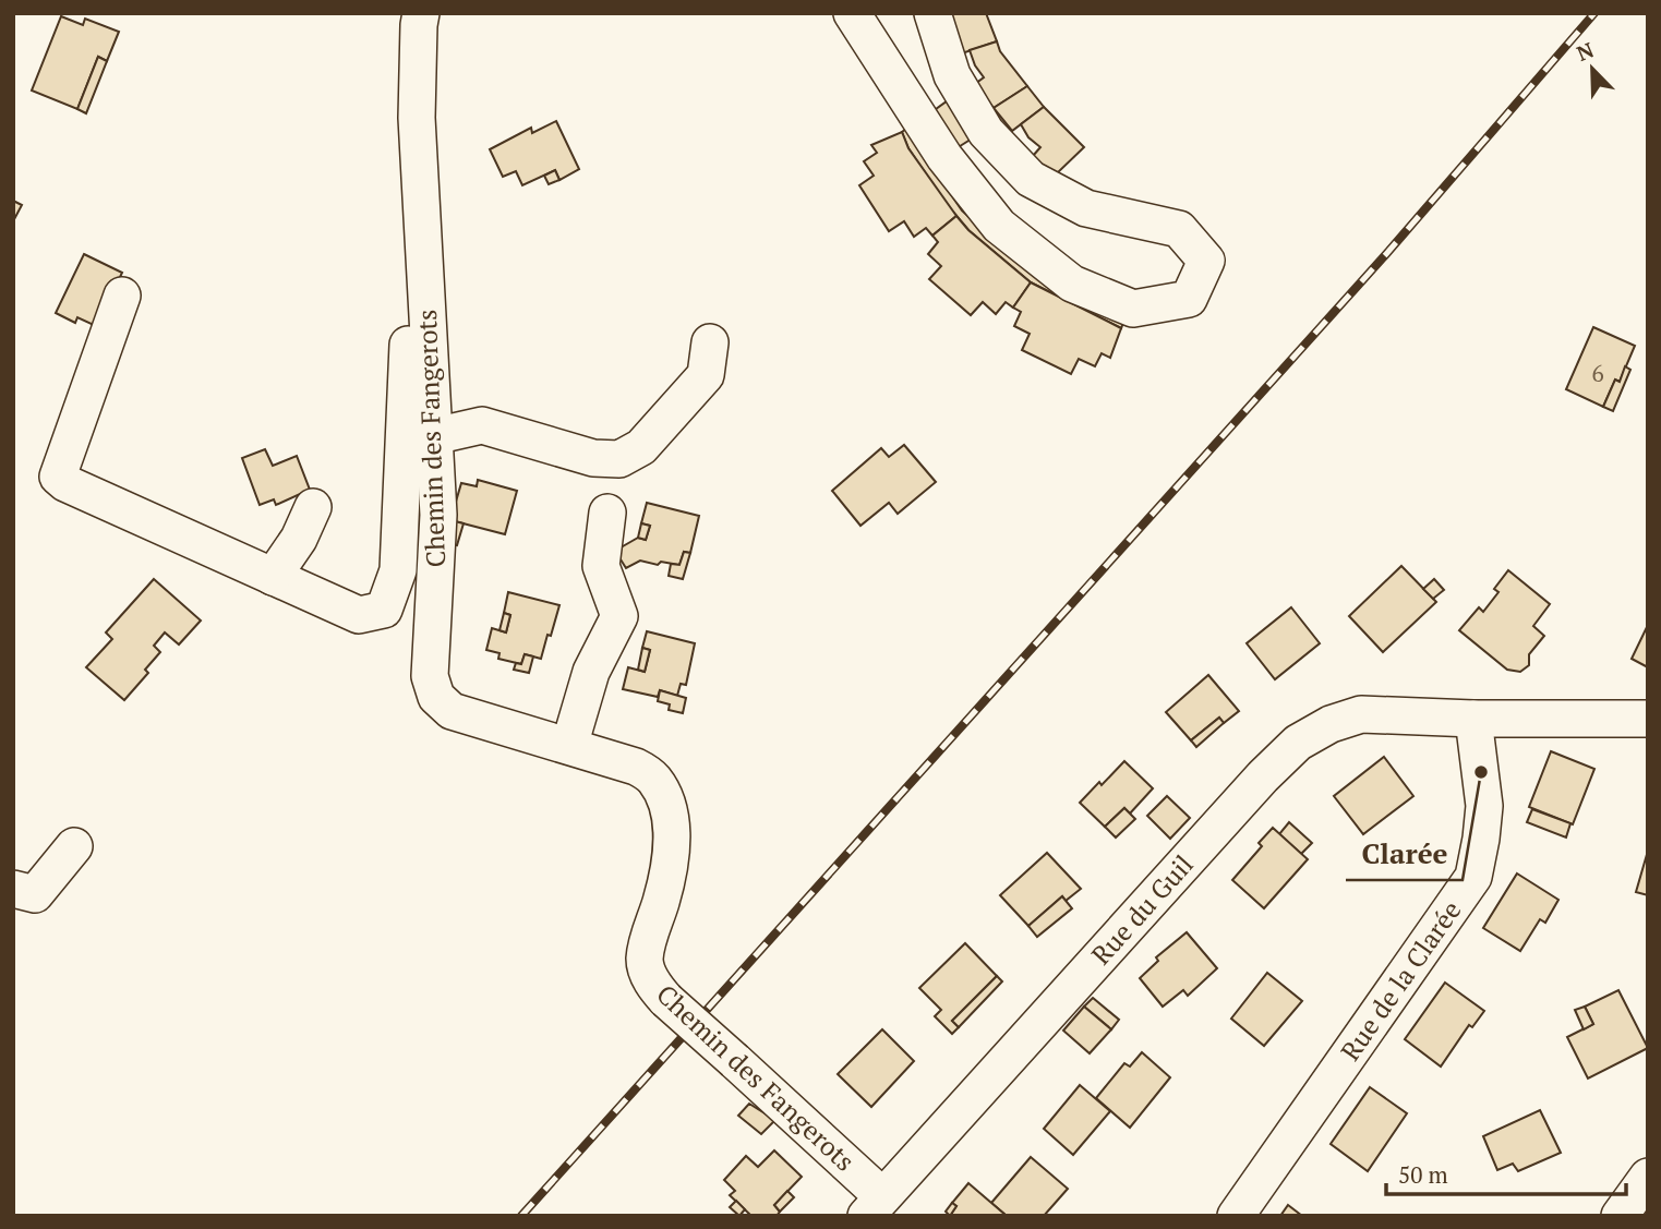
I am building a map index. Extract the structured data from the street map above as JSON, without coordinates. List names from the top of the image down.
{
  "streets": {
    "street": ["Chemin des Fangerots", "Rue du Guil", "Rue de la Clarée"]
  },
  "crossings": [
    ["Chemin des Fangerots", "Rue du Guil"],
    ["Rue du Guil", "Rue de la Clarée"]
  ],
  "places": ["Clarée"],
  "house_numbers": ["6"],
  "scale_bar": "50 m",
  "north": "top left"
}
